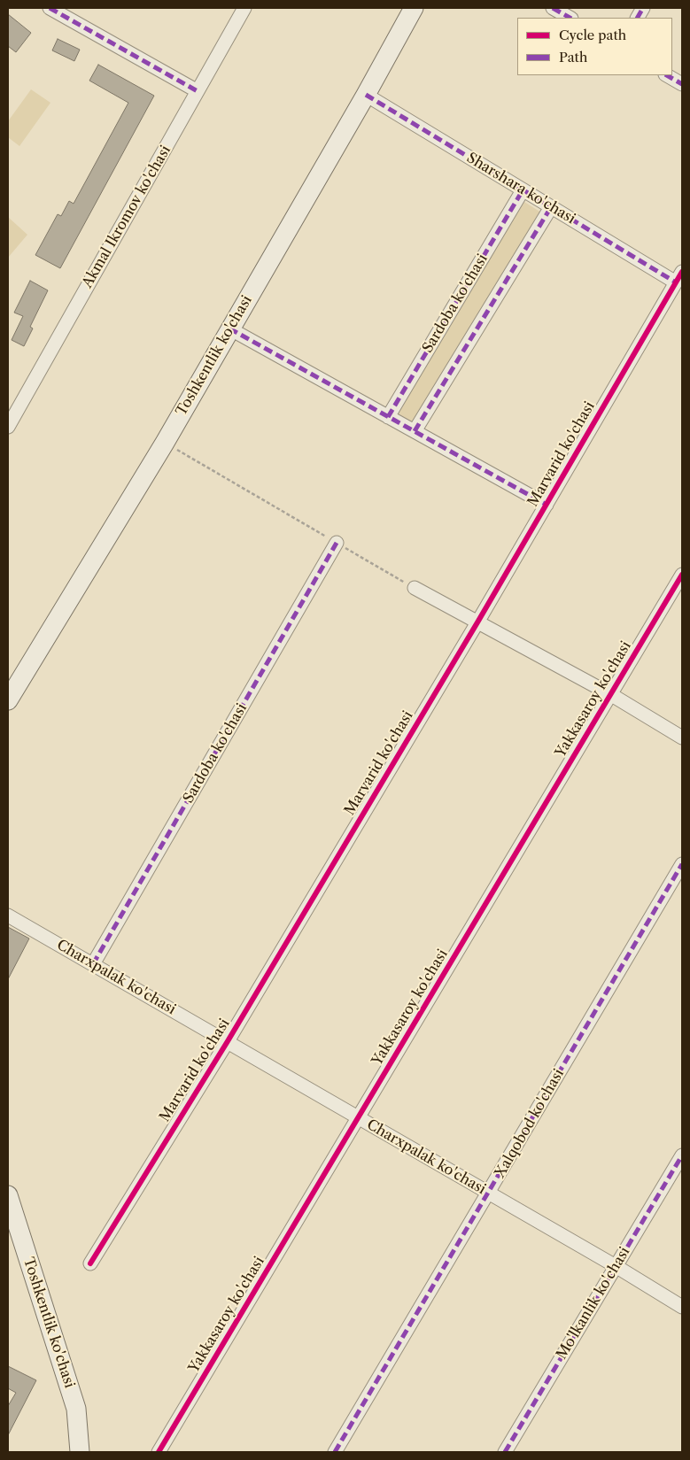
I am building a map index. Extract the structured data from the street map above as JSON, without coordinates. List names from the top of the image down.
{
  "streets": {
    "main road": ["Toshkentlik ko'chasi"],
    "street": [
      "Sharshara ko'chasi",
      "Akmal Ikromov ko'chasi",
      "Sardoba ko'chasi",
      "Marvarid ko'chasi",
      "Yakkasaroy ko'chasi",
      "Charxpalak ko'chasi",
      "Xalqobod ko'chasi",
      "Mo'lkanlik ko'chasi"
    ]
  },
  "crossings": [
    ["Sharshara ko'chasi", "Sardoba ko'chasi"],
    ["Sharshara ko'chasi", "Toshkentlik ko'chasi"],
    ["Sharshara ko'chasi", "Marvarid ko'chasi"],
    ["Sardoba ko'chasi", "Charxpalak ko'chasi"],
    ["Marvarid ko'chasi", "Charxpalak ko'chasi"],
    ["Yakkasaroy ko'chasi", "Charxpalak ko'chasi"],
    ["Charxpalak ko'chasi", "Xalqobod ko'chasi"],
    ["Charxpalak ko'chasi", "Mo'lkanlik ko'chasi"]
  ],
  "legend": ["Cycle path", "Path"]
}
